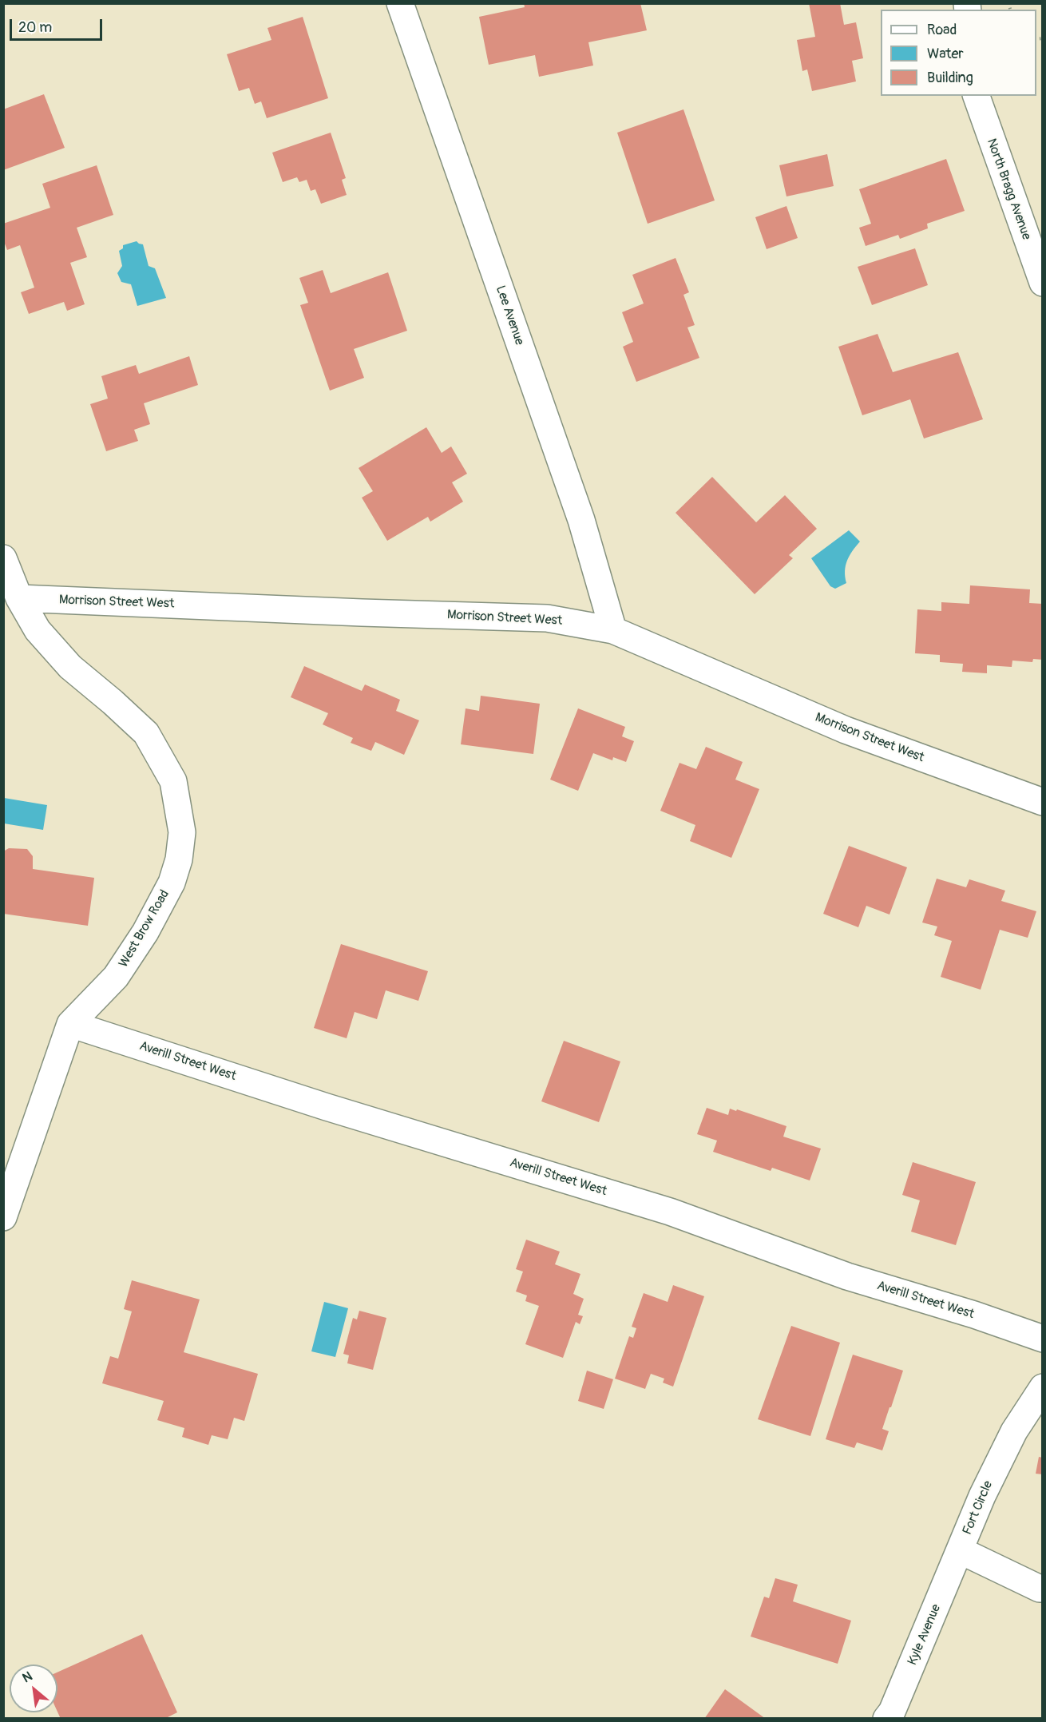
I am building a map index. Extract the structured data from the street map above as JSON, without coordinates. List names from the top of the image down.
{
  "streets": {
    "street": [
      "North Bragg Avenue",
      "Lee Avenue",
      "Morrison Street West",
      "West Brow Road",
      "Averill Street West",
      "Fort Circle",
      "Kyle Avenue"
    ]
  },
  "crossings": [
    ["Lee Avenue", "Morrison Street West"],
    ["Morrison Street West", "West Brow Road"],
    ["West Brow Road", "Averill Street West"],
    ["Fort Circle", "Kyle Avenue"]
  ],
  "legend": ["Road", "Water", "Building"],
  "scale_bar": "20 m",
  "north": "top left"
}
